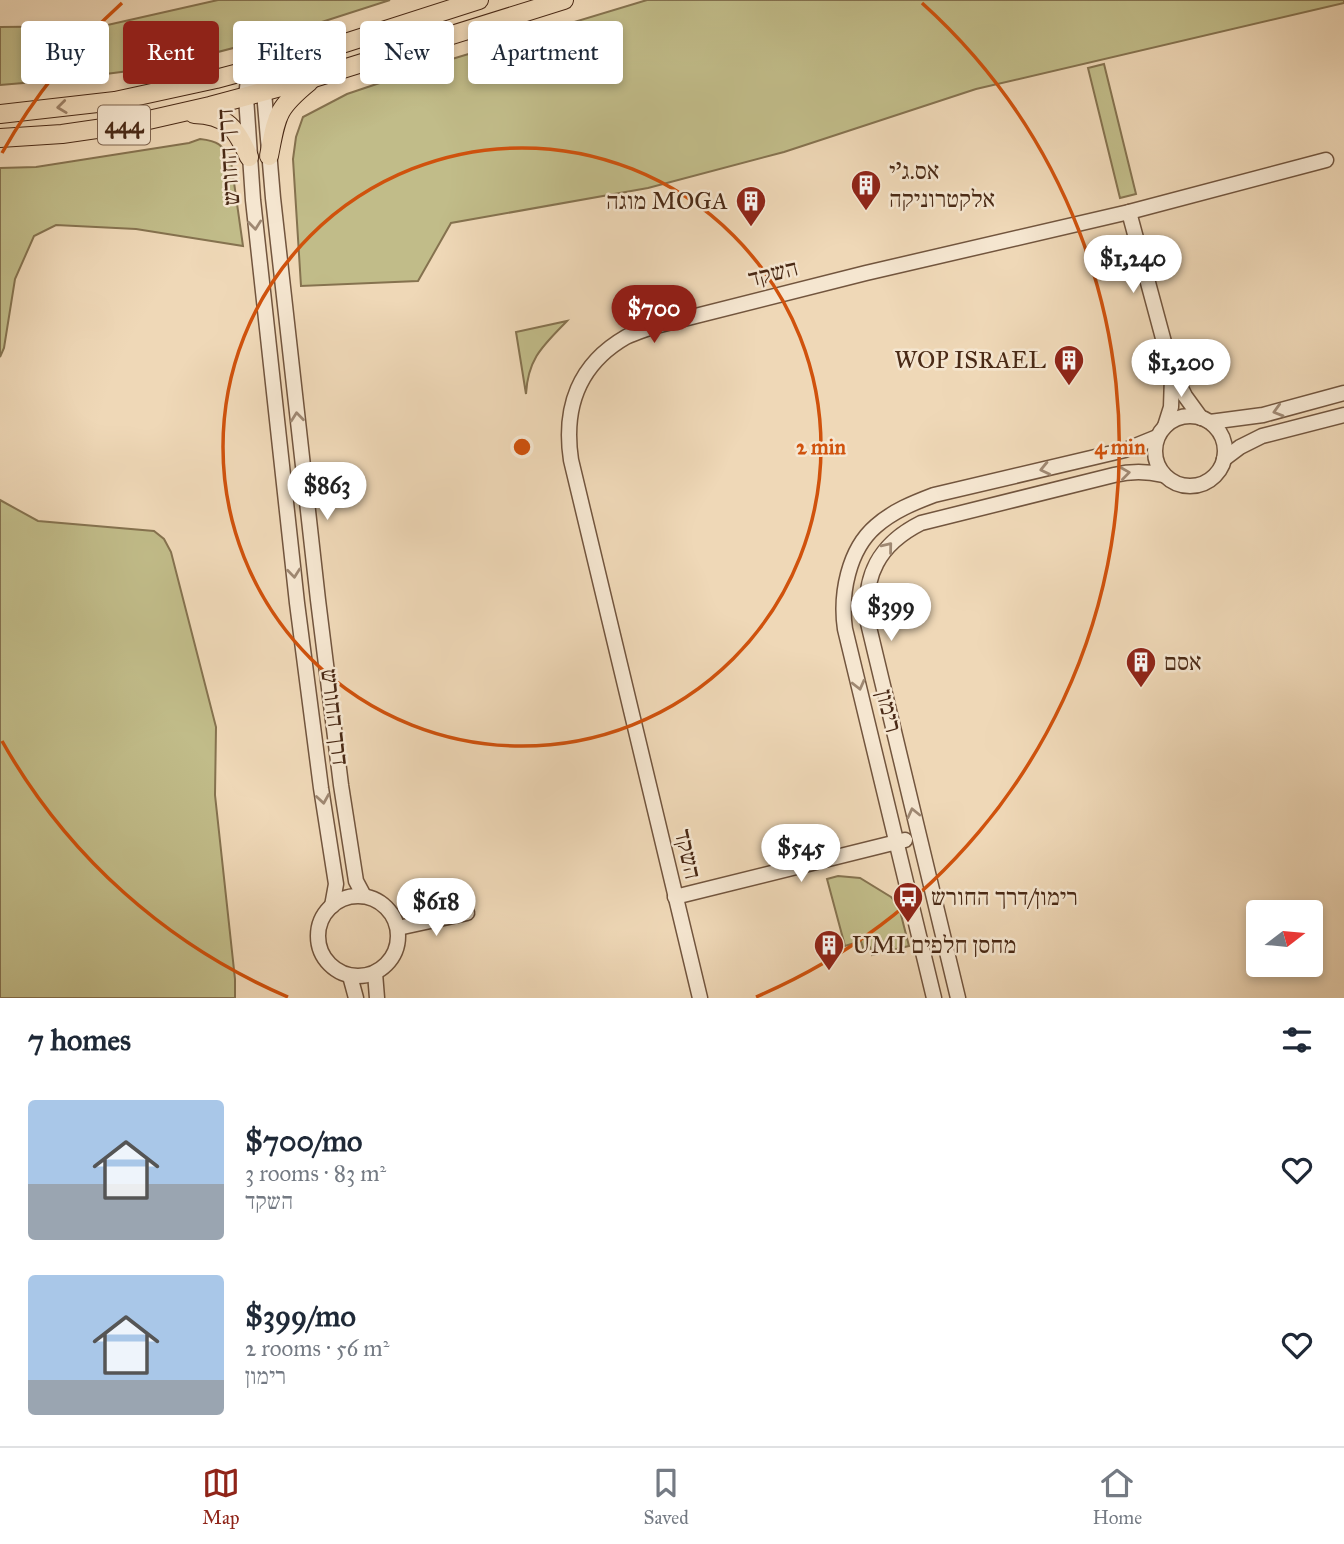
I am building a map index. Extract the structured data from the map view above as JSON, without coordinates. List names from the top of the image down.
{
  "streets": {
    "main road": ["444"],
    "street": ["דרך החורש", "השקד", "רימון"]
  },
  "crossings": [
    ["444", "דרך החורש"]
  ],
  "places": {
    "building": [
      "אס.ג'י אלקטרוניקה",
      "מוגה MOGA",
      "WOP ISRAEL",
      "אסם",
      "UMI מחסן חלפים"
    ],
    "bus stop": ["רימון/דרך החורש"]
  },
  "north": "right",
  "page": {
    "chip": [
      "Buy",
      "Rent",
      "Filters",
      "New",
      "Apartment"
    ],
    "price": [
      "$1,240",
      "$700",
      "$1,200",
      "$863",
      "$399",
      "$545",
      "$618"
    ],
    "heading": "7 homes",
    "list": [
      {
        "name": "$700/mo",
        "note": "3 rooms · 83 m² · השקד"
      },
      {
        "name": "$399/mo",
        "note": "2 rooms · 56 m² · רימון"
      }
    ],
    "tabs": ["Map", "Saved", "Home"]
  },
  "rings": ["2 min", "4 min"]
}
